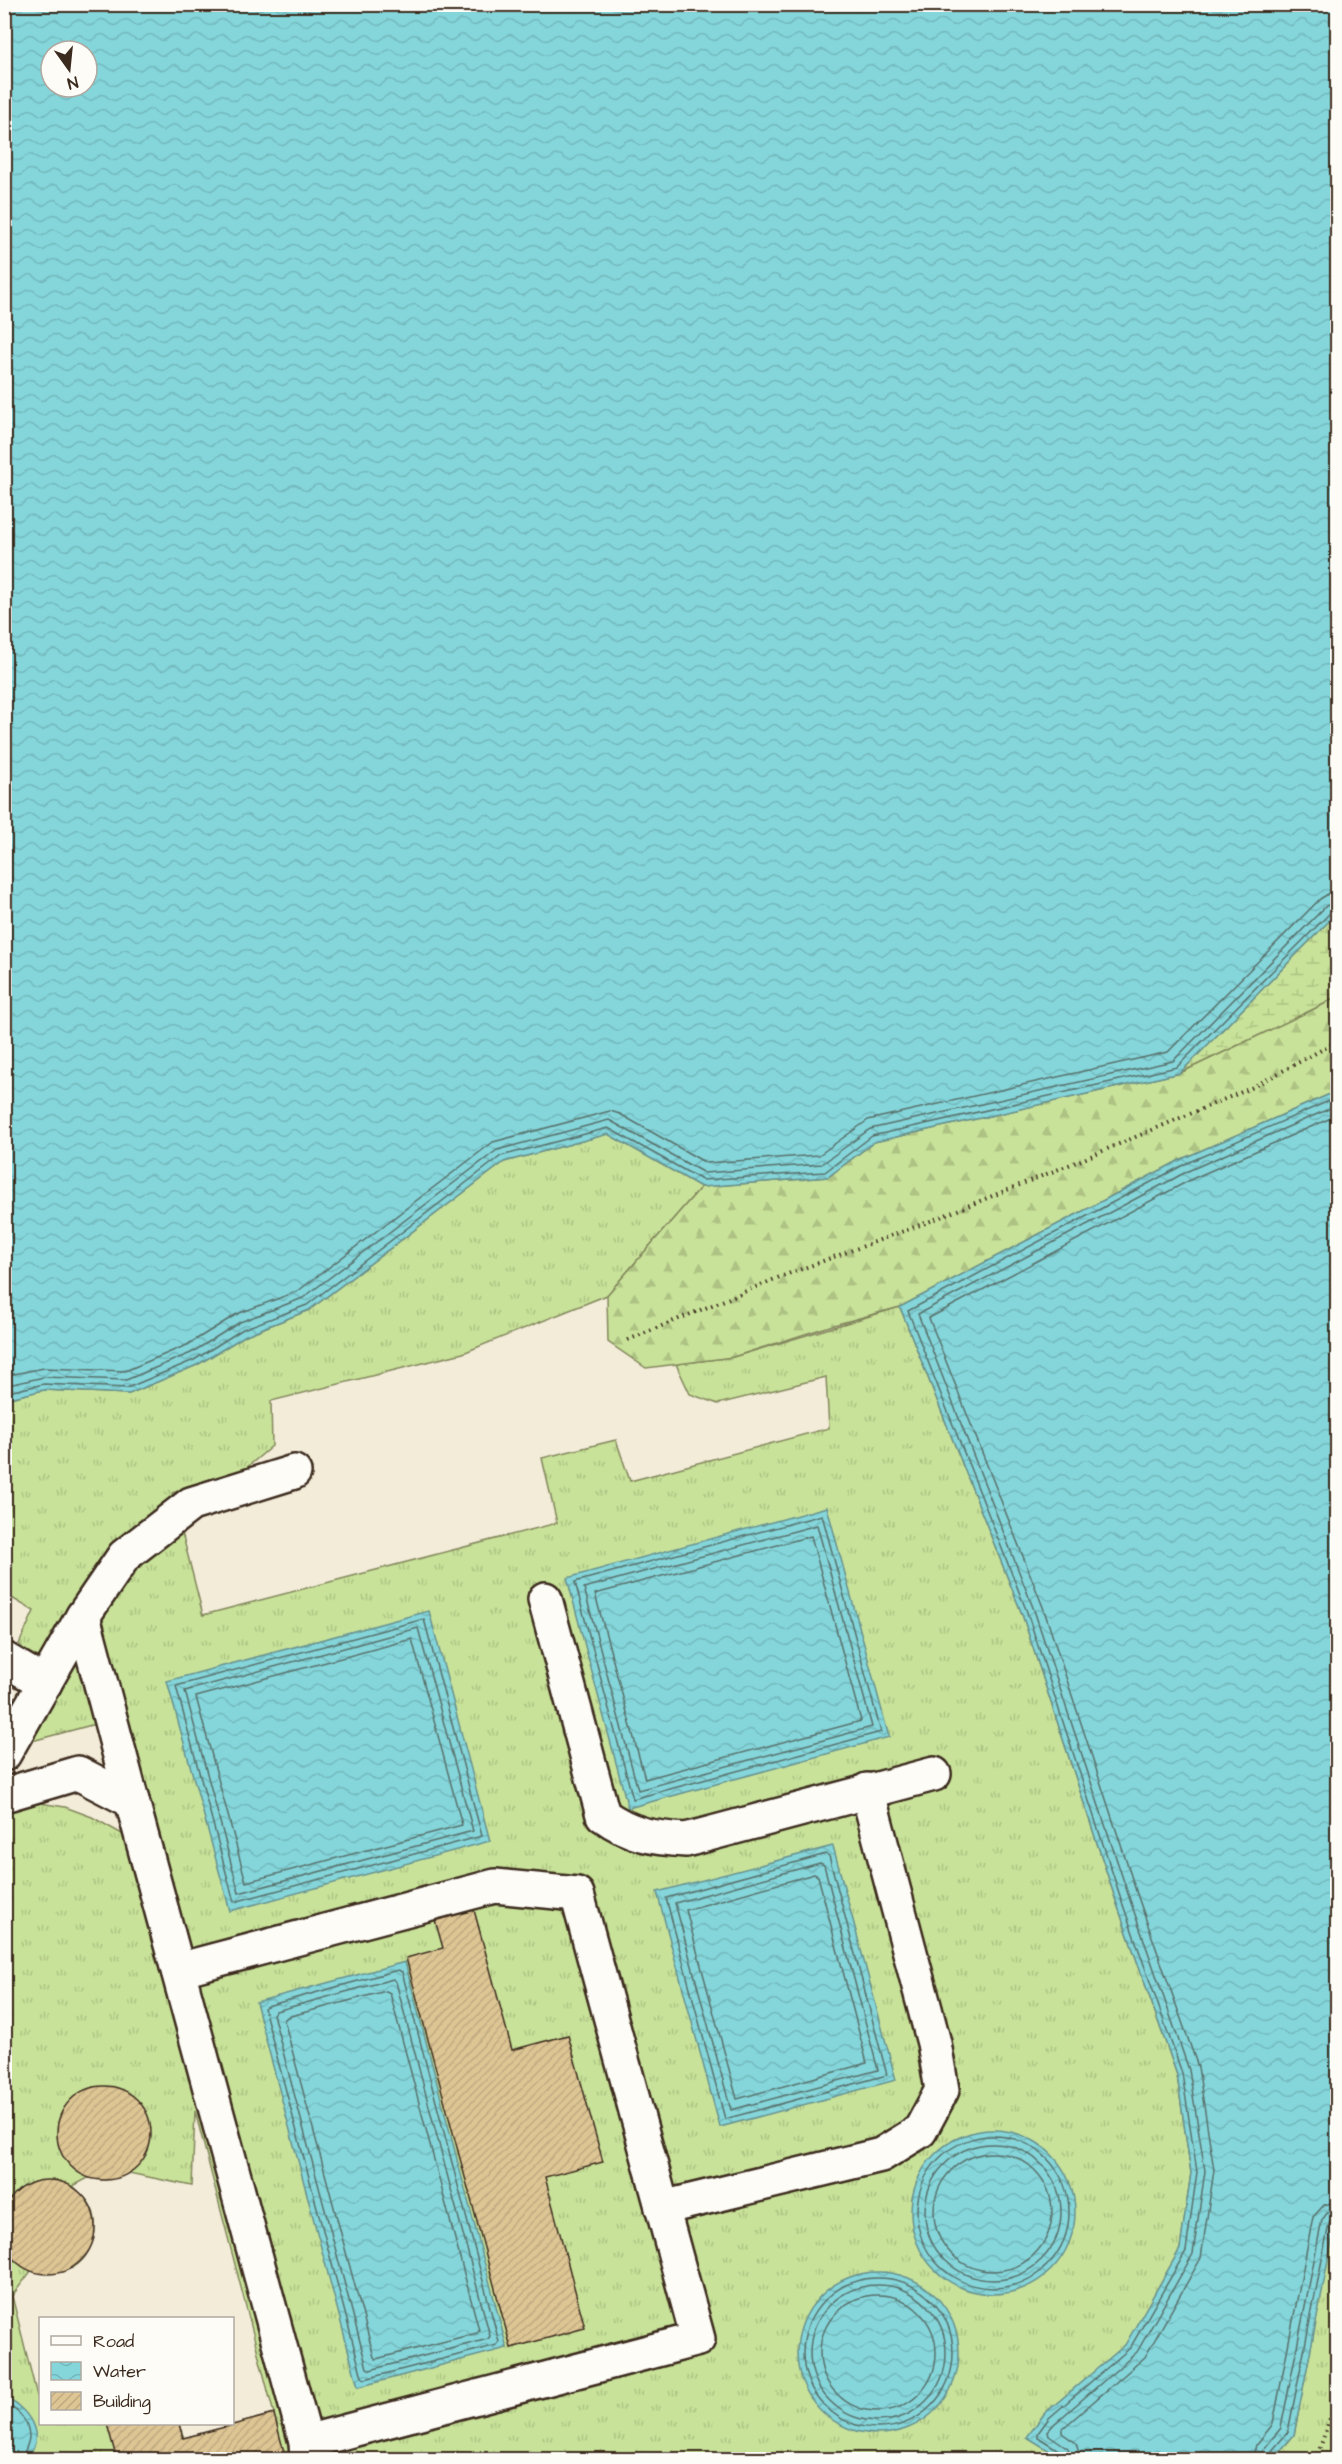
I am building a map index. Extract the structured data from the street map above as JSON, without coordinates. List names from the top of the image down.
{
  "legend": ["Road", "Water", "Building"],
  "north": "bottom"
}
